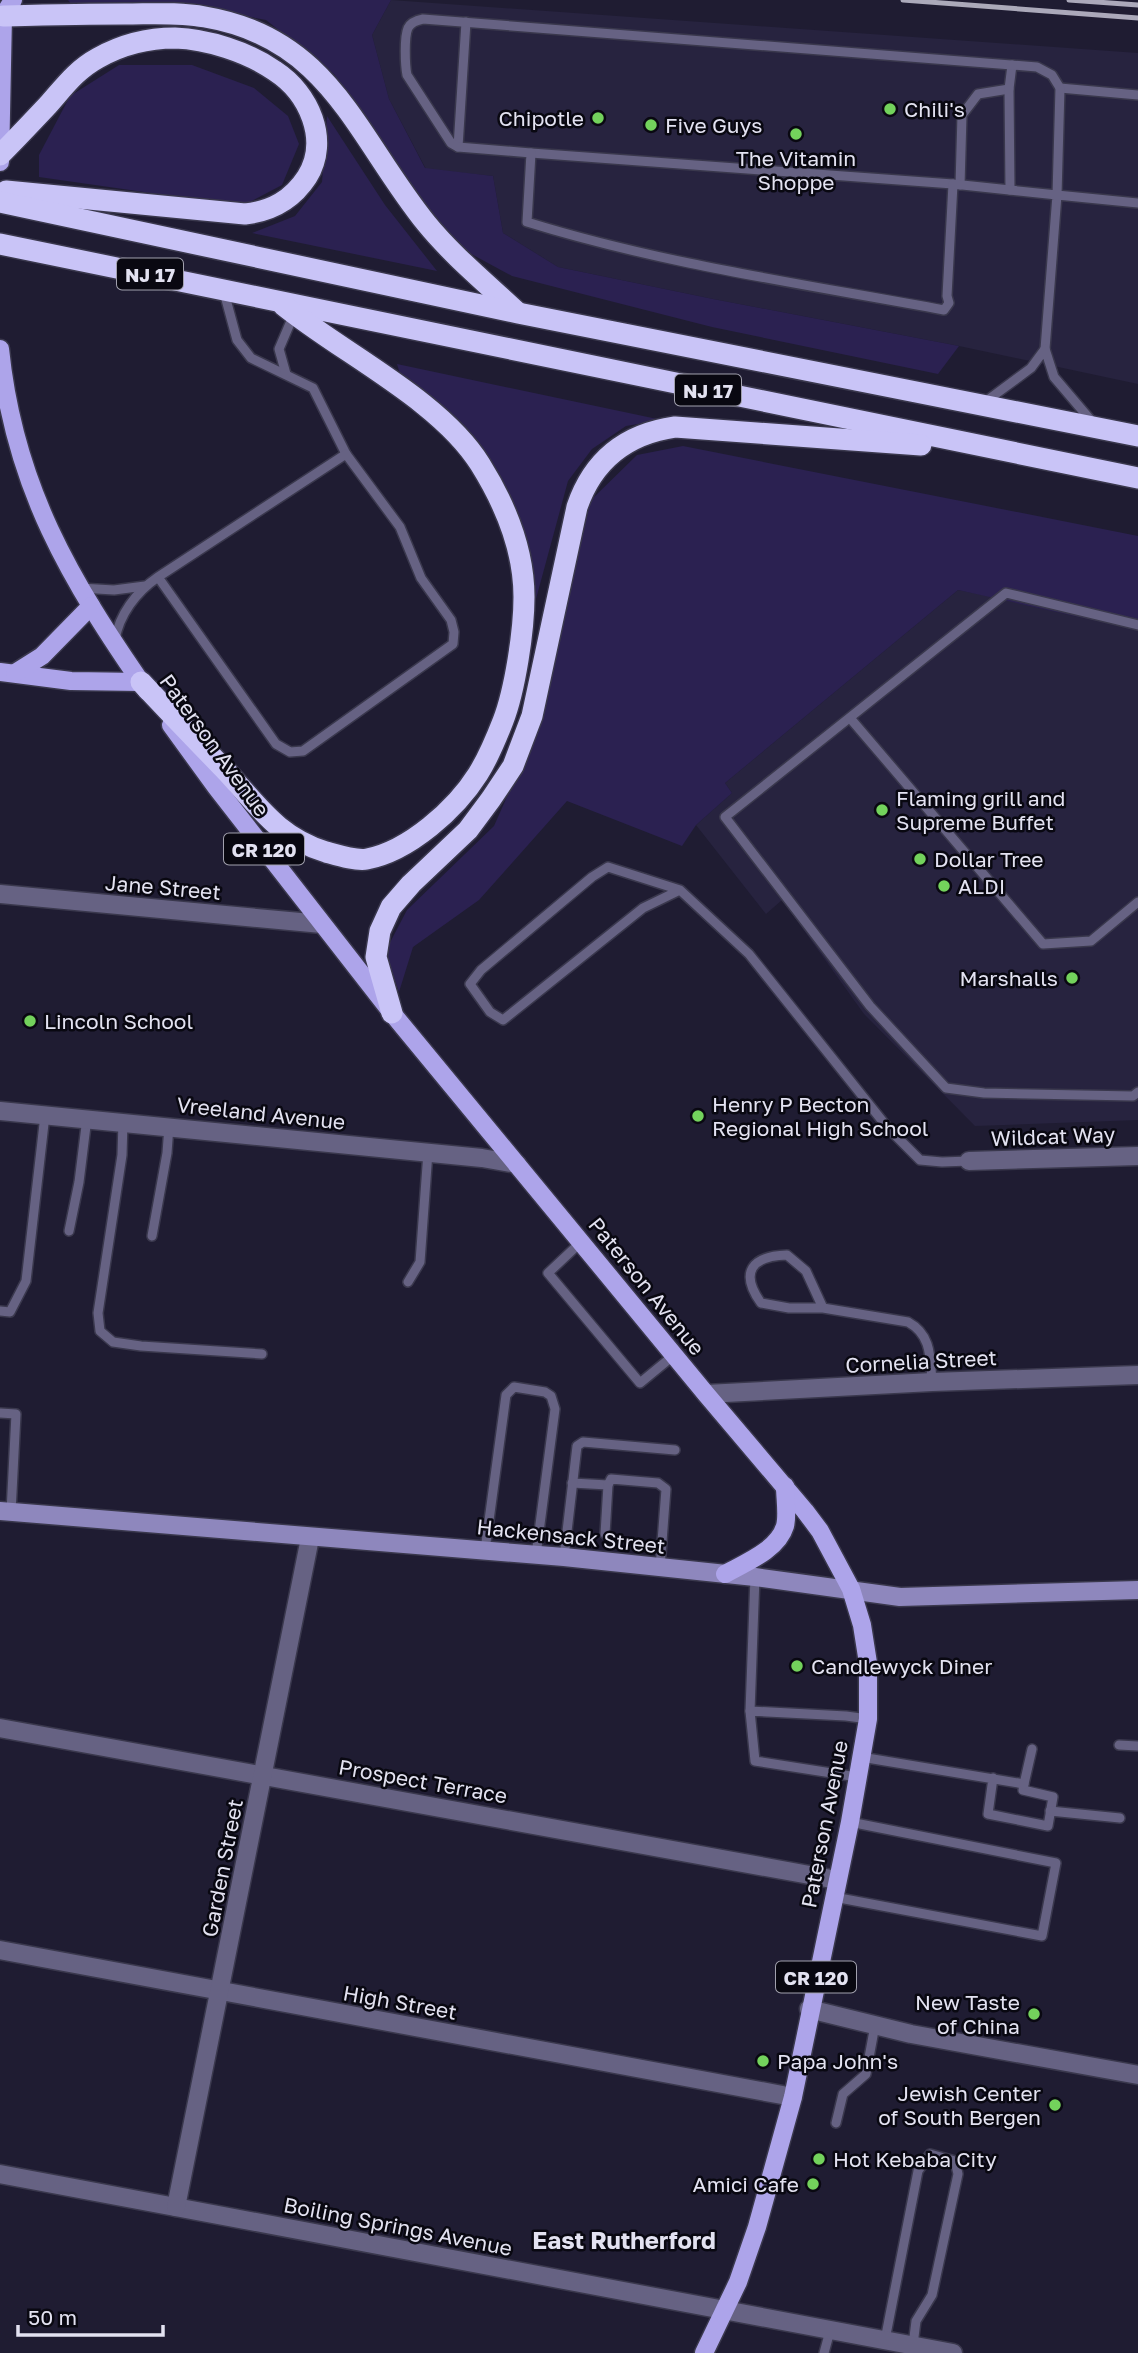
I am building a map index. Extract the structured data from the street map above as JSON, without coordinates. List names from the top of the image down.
{
  "streets": {
    "highway": ["NJ 17"],
    "main road": ["Paterson Avenue", "CR 120", "Hackensack Street"],
    "street": [
      "Jane Street",
      "Vreeland Avenue",
      "Wildcat Way",
      "Cornelia Street",
      "Prospect Terrace",
      "Garden Street",
      "High Street",
      "Boiling Springs Avenue"
    ]
  },
  "crossings": [
    ["Paterson Avenue", "Jane Street"],
    ["Paterson Avenue", "Vreeland Avenue"],
    ["Paterson Avenue", "Cornelia Street"],
    ["Paterson Avenue", "Hackensack Street"],
    ["Paterson Avenue", "Prospect Terrace"],
    ["Paterson Avenue", "High Street"],
    ["Paterson Avenue", "Boiling Springs Avenue"],
    ["Hackensack Street", "Garden Street"],
    ["Prospect Terrace", "Garden Street"],
    ["Garden Street", "High Street"],
    ["Garden Street", "Boiling Springs Avenue"]
  ],
  "districts": ["East Rutherford"],
  "places": [
    "Chili's",
    "Chipotle",
    "Five Guys",
    "The Vitamin Shoppe",
    "Flaming grill and Supreme Buffet",
    "Dollar Tree",
    "ALDI",
    "Marshalls",
    "Lincoln School",
    "Henry P Becton Regional High School",
    "Candlewyck Diner",
    "New Taste of China",
    "Papa John's",
    "Jewish Center of South Bergen",
    "Hot Kebaba City",
    "Amici Cafe"
  ],
  "scale_bar": "50 m"
}
